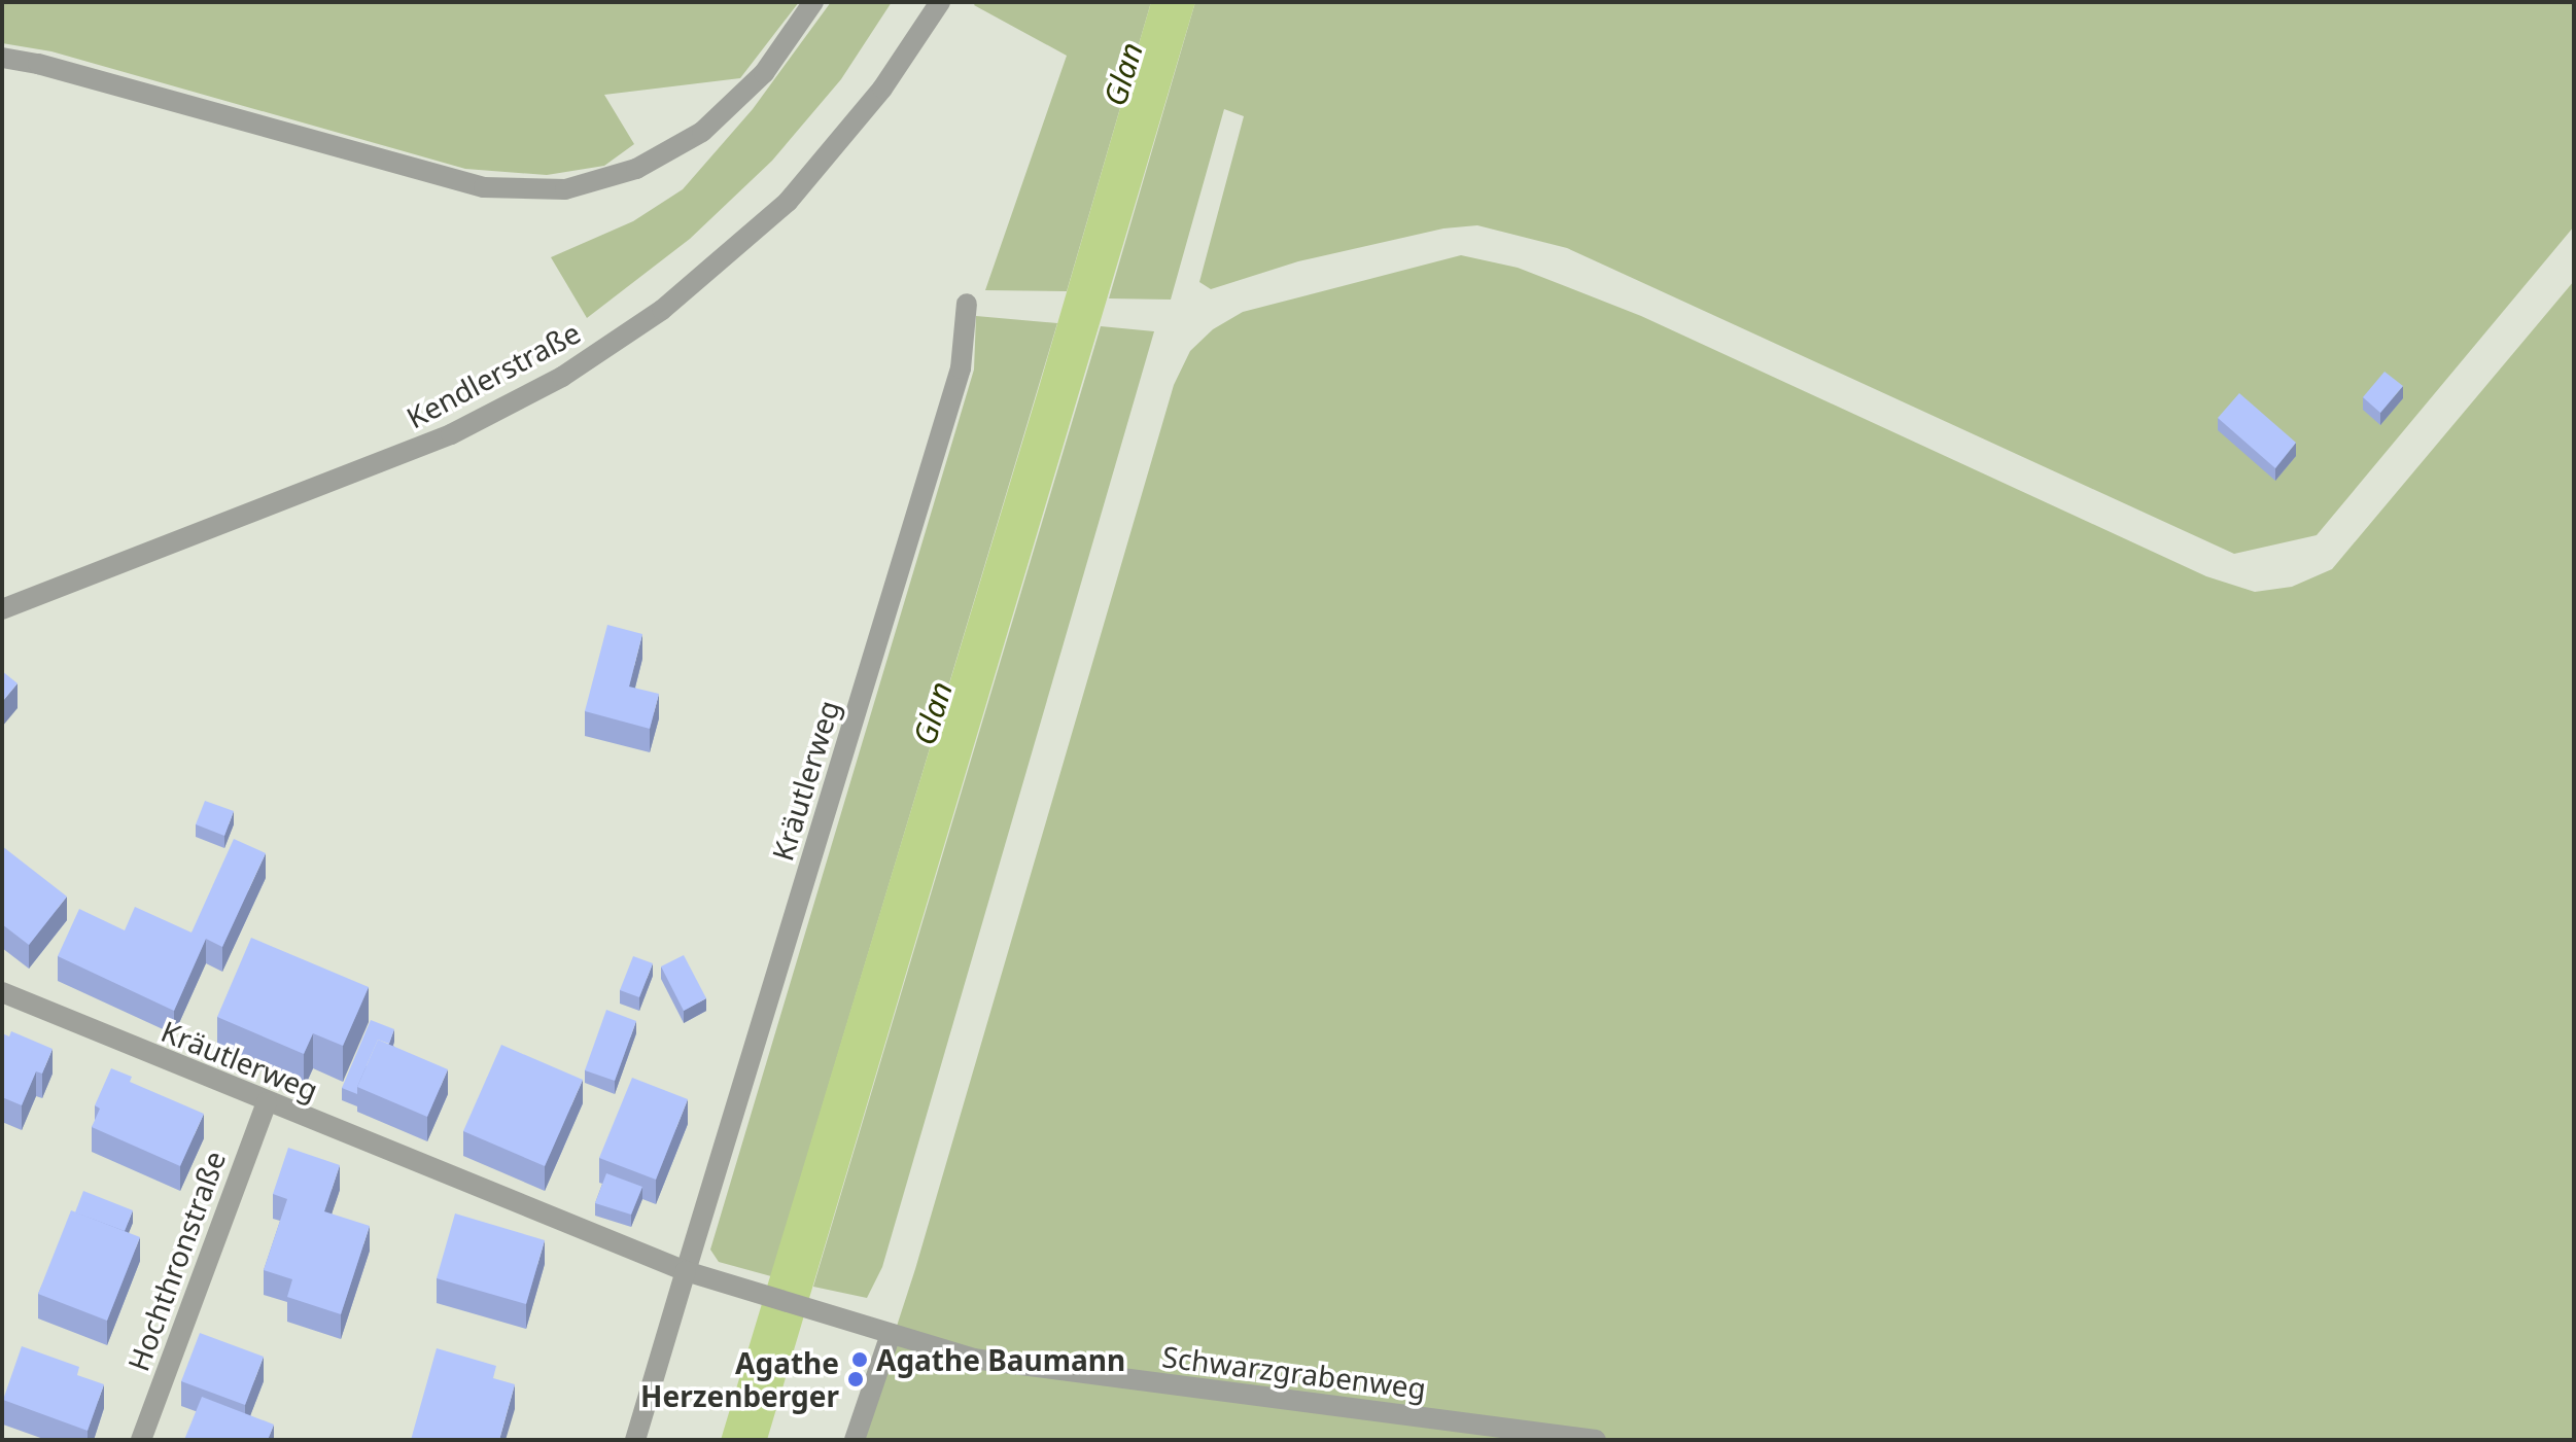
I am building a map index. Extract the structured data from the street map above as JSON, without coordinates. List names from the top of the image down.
{
  "streets": {
    "street": [
      "Kendlerstraße",
      "Kräutlerweg",
      "Hochthronstraße",
      "Schwarzgrabenweg"
    ]
  },
  "crossings": [
    ["Kräutlerweg", "Hochthronstraße"],
    ["Kräutlerweg", "Schwarzgrabenweg"]
  ],
  "water": ["Glan"],
  "places": ["Agathe Baumann", "Agathe Herzenberger"]
}
